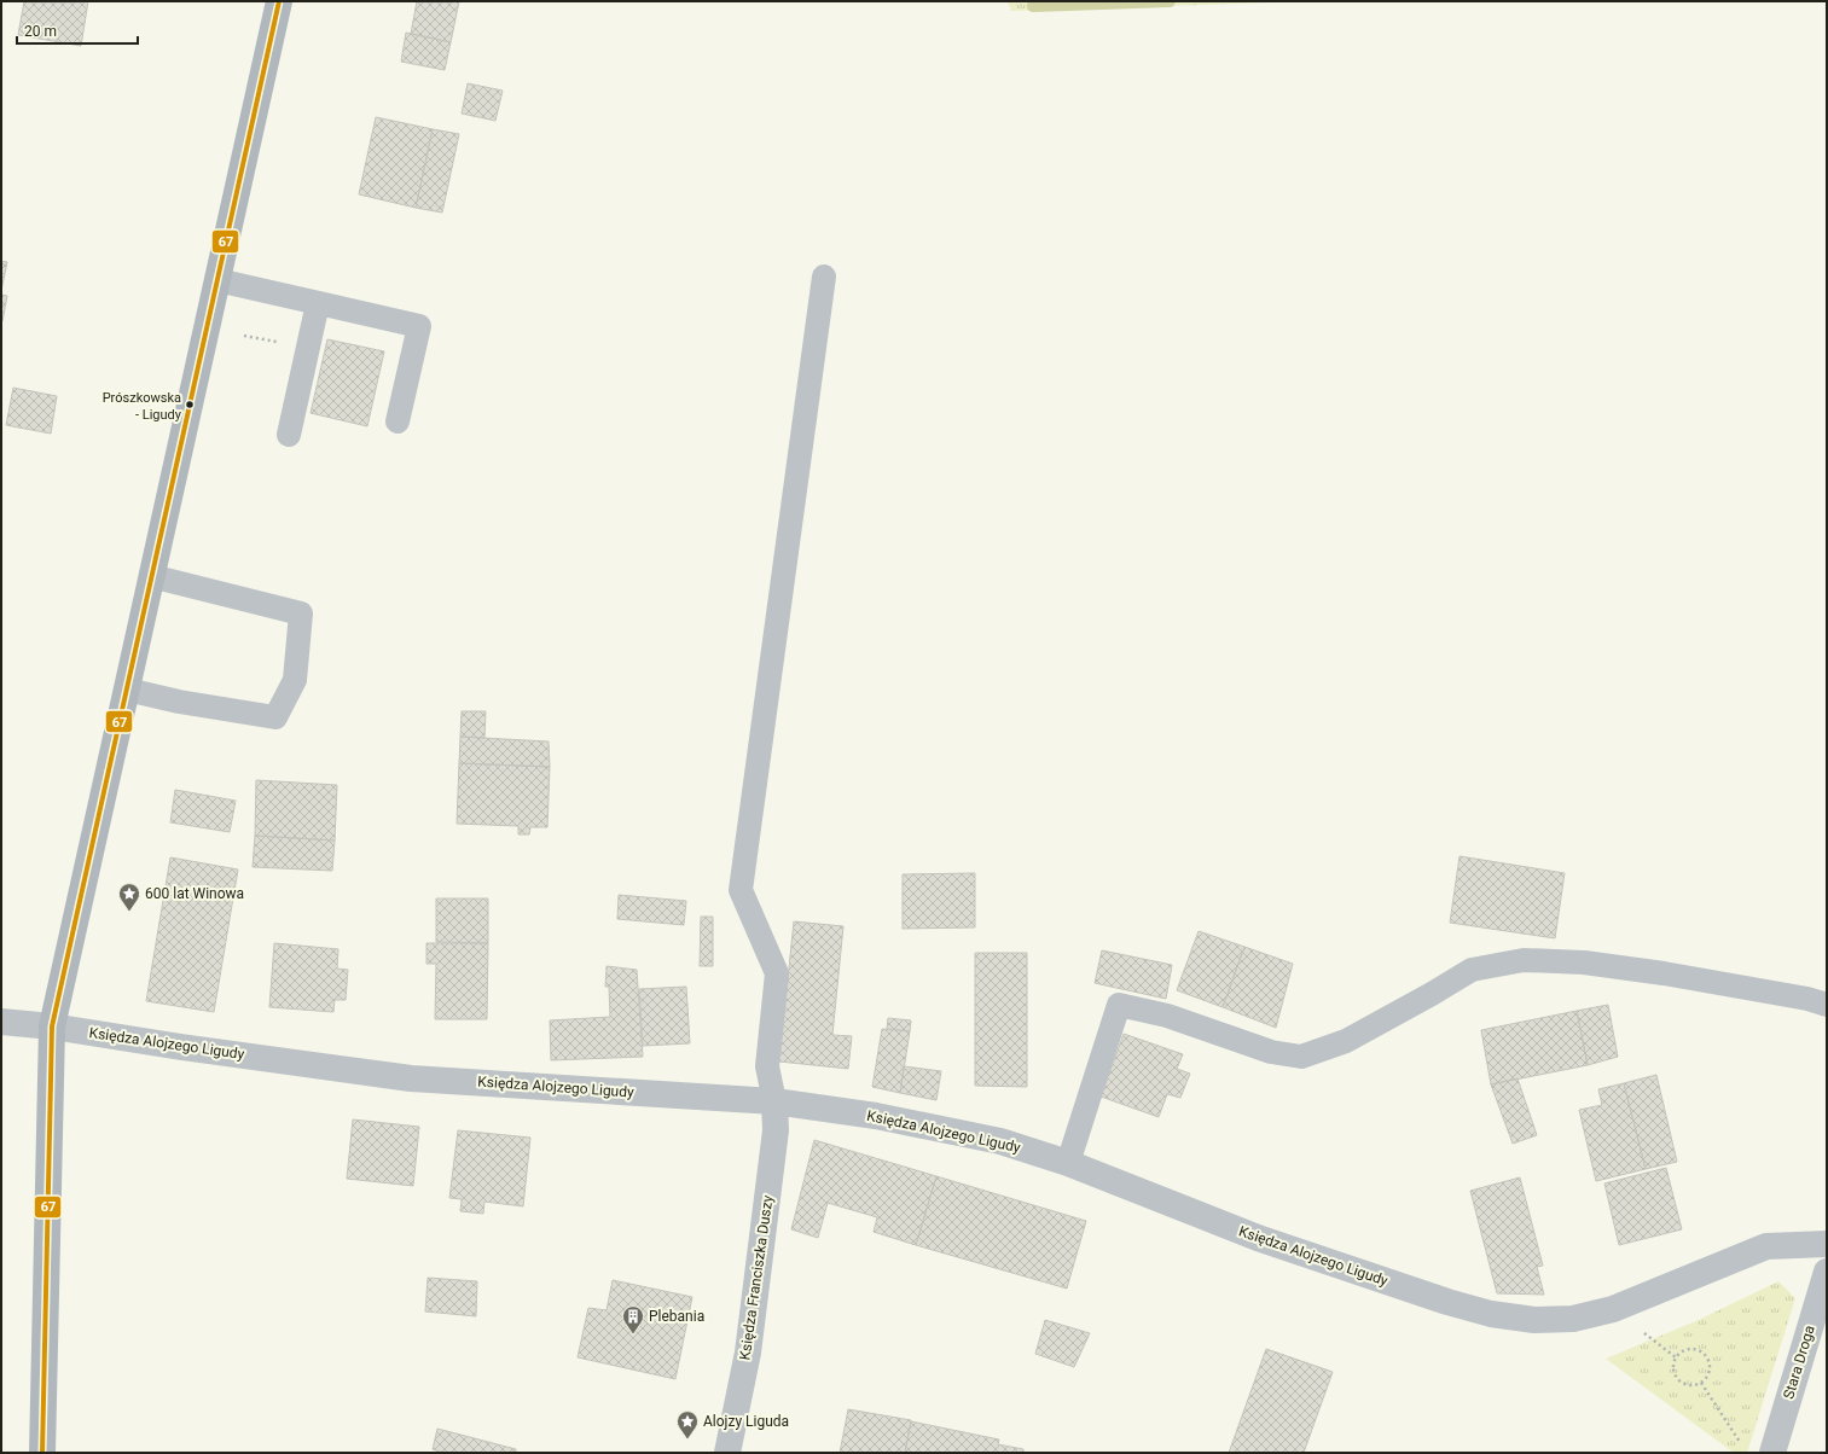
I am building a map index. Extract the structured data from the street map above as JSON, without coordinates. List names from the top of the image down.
{
  "streets": {
    "street": ["Księdza Alojzego Ligudy", "Księdza Franciszka Duszy", "Stara Droga"]
  },
  "crossings": [
    ["Księdza Alojzego Ligudy", "Księdza Franciszka Duszy"]
  ],
  "places": {
    "other": ["Prószkowska - Ligudy"],
    "place": ["600 lat Winowa", "Alojzy Liguda"],
    "building": ["Plebania"]
  },
  "lines": ["transit line 67"],
  "scale_bar": "20 m"
}
